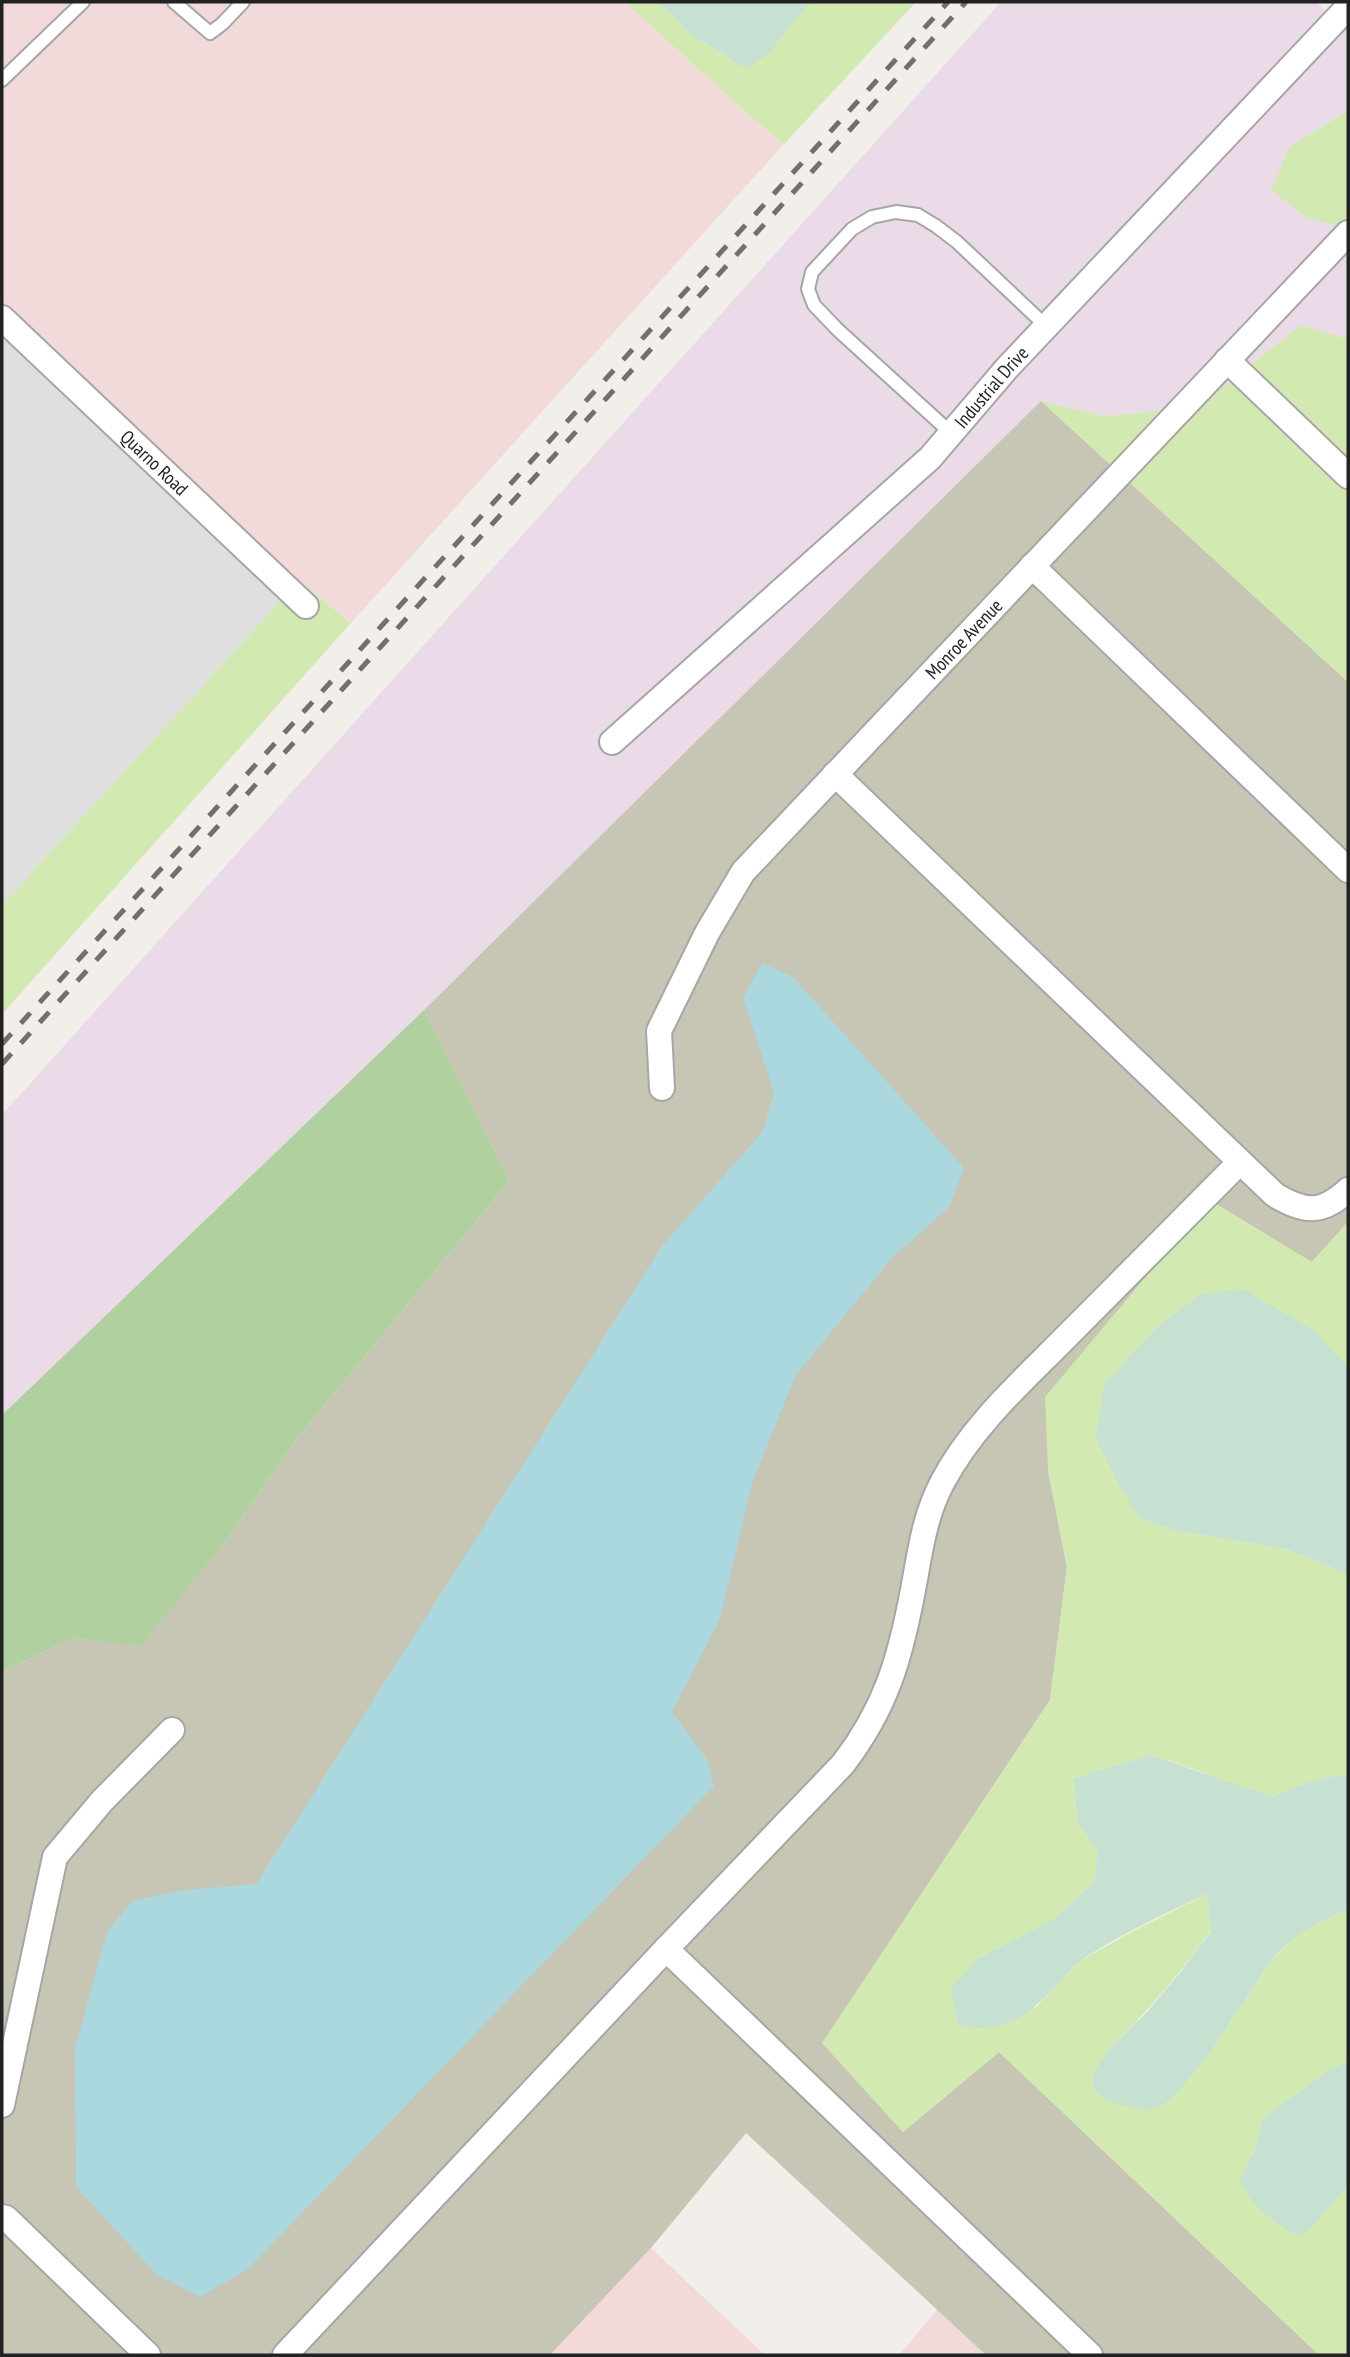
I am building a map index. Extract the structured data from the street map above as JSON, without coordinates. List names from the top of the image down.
{
  "streets": {
    "street": ["Industrial Drive", "Quarno Road", "Monroe Avenue"]
  }
}
